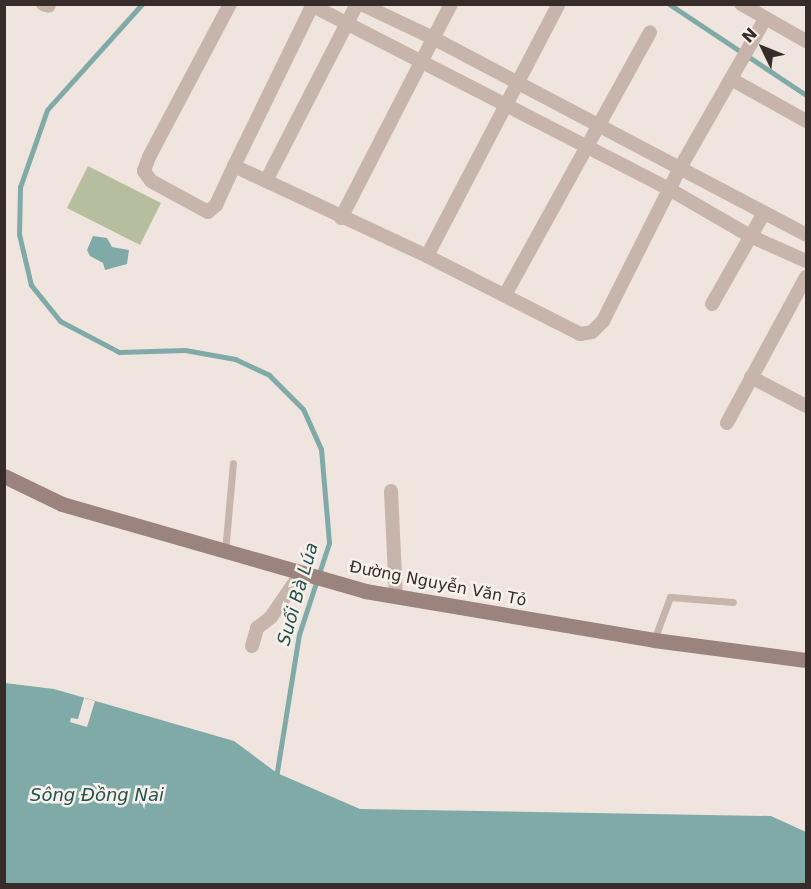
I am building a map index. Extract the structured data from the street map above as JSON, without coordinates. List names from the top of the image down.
{
  "streets": {
    "street": ["Đường Nguyễn Văn Tỏ"]
  },
  "water": ["Suối Bà Lúa", "Sông Đồng Nai"],
  "north": "top left"
}
